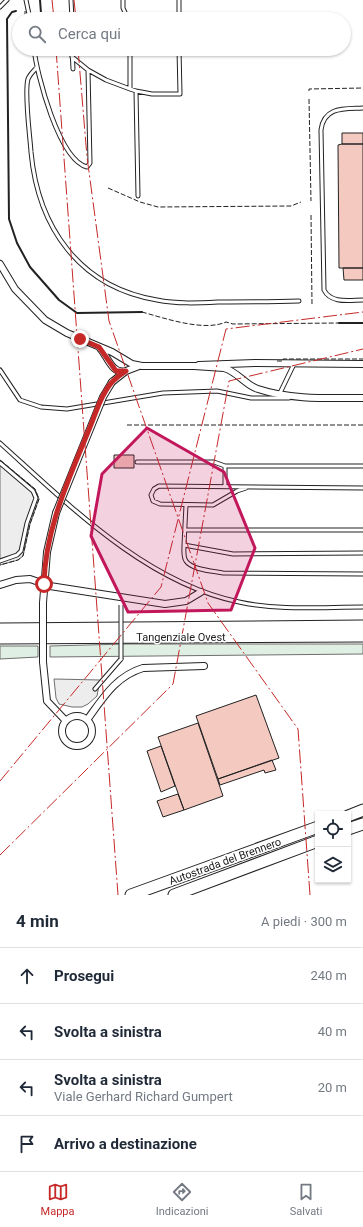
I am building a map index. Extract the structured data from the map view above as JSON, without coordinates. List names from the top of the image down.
{
  "streets": {
    "highway": ["Tangenziale Ovest", "Autostrada del Brennero"]
  },
  "page": {
    "search": "Cerca qui",
    "heading": ["4 min", "A piedi · 300 m"],
    "list": [
      ["Prosegui", "240 m"],
      ["Svolta a sinistra", "40 m"],
      ["Svolta a sinistra", "Viale Gerhard Richard Gumpert", "20 m"],
      "Arrivo a destinazione"
    ],
    "nav": ["Mappa", "Indicazioni", "Salvati"]
  }
}
